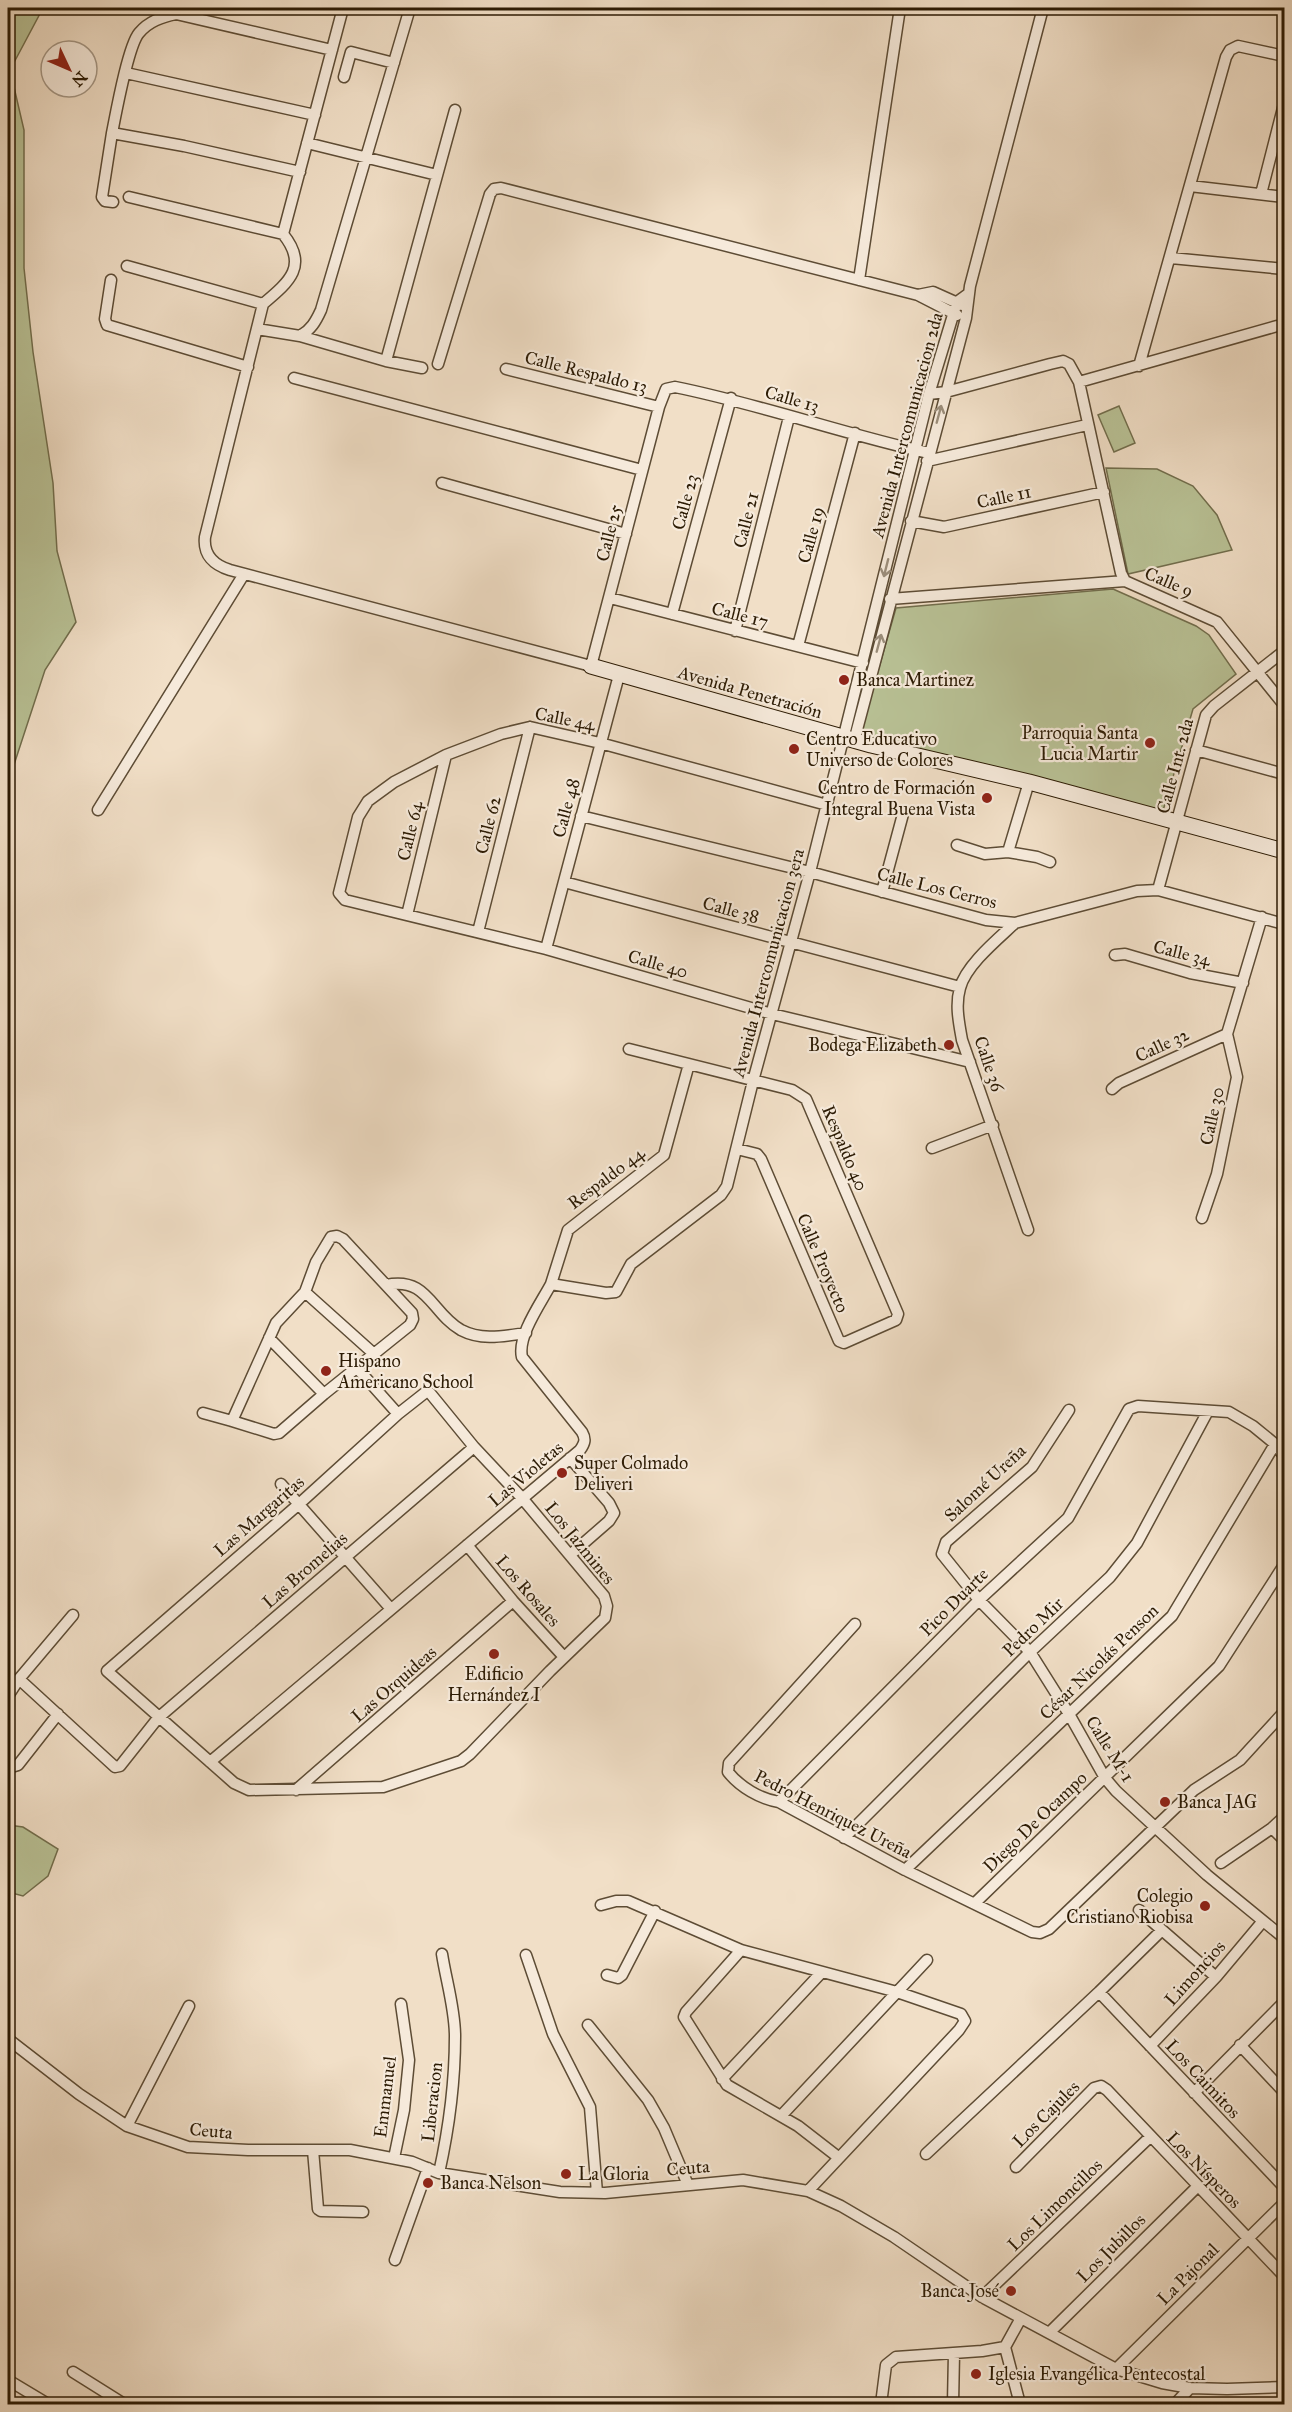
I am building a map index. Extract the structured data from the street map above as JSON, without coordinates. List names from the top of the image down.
{
  "streets": {
    "street": [
      "Calle Respaldo 13",
      "Calle 13",
      "Avenida Intercomunicacion 2da",
      "Calle 11",
      "Calle 23",
      "Calle 21",
      "Calle 25",
      "Calle 19",
      "Calle 9",
      "Calle 17",
      "Avenida Penetración",
      "Calle 44",
      "Calle Int. 2da",
      "Calle 48",
      "Calle 62",
      "Calle 64",
      "Calle Los Cerros",
      "Calle 38",
      "Calle 34",
      "Avenida Intercomunicacion 3era",
      "Calle 40",
      "Calle 32",
      "Calle 36",
      "Calle 30",
      "Respaldo 40",
      "Respaldo 44",
      "Calle Proyecto",
      "Las Violetas",
      "Salomé Ureña",
      "Las Margaritas",
      "Los Jazmines",
      "Las Bromelias",
      "Los Rosales",
      "Pico Duarte",
      "Pedro Mir",
      "César Nicolás Penson",
      "Las Orquideas",
      "Calle M-1",
      "Pedro Henriquez Ureña",
      "Diego De Ocampo",
      "Limoncios",
      "Los Caimitos",
      "Emmanuel",
      "Liberacion",
      "Los Cajules",
      "Ceuta",
      "Los Nísperos",
      "Los Limoncillos",
      "Los Jubillos",
      "La Pajonal"
    ]
  },
  "crossings": [
    ["Calle Respaldo 13", "Calle 13"],
    ["Calle Respaldo 13", "Calle 25"],
    ["Calle 13", "Avenida Intercomunicacion 2da"],
    ["Calle 13", "Calle 23"],
    ["Calle 13", "Calle 21"],
    ["Calle 13", "Calle 25"],
    ["Calle 13", "Calle 19"],
    ["Avenida Intercomunicacion 2da", "Calle 11"],
    ["Avenida Intercomunicacion 2da", "Calle 17"],
    ["Avenida Intercomunicacion 2da", "Avenida Penetración"],
    ["Avenida Intercomunicacion 2da", "Avenida Intercomunicacion 3era"],
    ["Calle 11", "Calle 9"],
    ["Calle 23", "Calle 17"],
    ["Calle 21", "Calle 17"],
    ["Calle 25", "Calle 17"],
    ["Calle 25", "Avenida Penetración"],
    ["Calle 19", "Calle 17"],
    ["Calle 9", "Calle Int. 2da"],
    ["Avenida Penetración", "Calle Int. 2da"],
    ["Avenida Penetración", "Calle 48"],
    ["Avenida Penetración", "Avenida Intercomunicacion 3era"],
    ["Calle 44", "Calle 48"],
    ["Calle 44", "Calle 62"],
    ["Calle 44", "Calle 64"],
    ["Calle 44", "Avenida Intercomunicacion 3era"],
    ["Calle 44", "Calle 40"],
    ["Calle Int. 2da", "Calle Los Cerros"],
    ["Calle 48", "Calle Los Cerros"],
    ["Calle 48", "Calle 38"],
    ["Calle 48", "Calle 40"],
    ["Calle 62", "Calle 40"],
    ["Calle 64", "Calle 40"],
    ["Calle Los Cerros", "Avenida Intercomunicacion 3era"],
    ["Calle Los Cerros", "Calle 36"],
    ["Calle 38", "Avenida Intercomunicacion 3era"],
    ["Calle 38", "Calle 36"],
    ["Avenida Intercomunicacion 3era", "Calle 40"],
    ["Avenida Intercomunicacion 3era", "Respaldo 40"],
    ["Avenida Intercomunicacion 3era", "Respaldo 44"],
    ["Avenida Intercomunicacion 3era", "Calle Proyecto"],
    ["Avenida Intercomunicacion 3era", "Las Violetas"],
    ["Calle 40", "Calle 36"],
    ["Calle 32", "Calle 30"],
    ["Respaldo 40", "Respaldo 44"],
    ["Respaldo 40", "Calle Proyecto"],
    ["Respaldo 44", "Las Violetas"],
    ["Las Violetas", "Los Jazmines"],
    ["Las Violetas", "Los Rosales"],
    ["Salomé Ureña", "Calle M-1"],
    ["Las Margaritas", "Los Jazmines"],
    ["Las Margaritas", "Las Bromelias"],
    ["Los Jazmines", "Las Bromelias"],
    ["Los Jazmines", "Los Rosales"],
    ["Los Rosales", "Las Orquideas"],
    ["Pico Duarte", "Pedro Mir"],
    ["Pico Duarte", "Calle M-1"],
    ["Pico Duarte", "Pedro Henriquez Ureña"],
    ["Pedro Mir", "Calle M-1"],
    ["Pedro Mir", "Pedro Henriquez Ureña"],
    ["César Nicolás Penson", "Calle M-1"],
    ["César Nicolás Penson", "Pedro Henriquez Ureña"],
    ["Calle M-1", "Pedro Henriquez Ureña"],
    ["Calle M-1", "Diego De Ocampo"],
    ["Calle M-1", "Limoncios"],
    ["Pedro Henriquez Ureña", "Diego De Ocampo"],
    ["Limoncios", "Los Caimitos"],
    ["Emmanuel", "Ceuta"],
    ["Liberacion", "Ceuta"],
    ["Los Cajules", "Los Nísperos"],
    ["Ceuta", "Los Limoncillos"],
    ["Ceuta", "Los Jubillos"],
    ["Ceuta", "La Pajonal"],
    ["Los Nísperos", "Los Limoncillos"],
    ["Los Nísperos", "Los Jubillos"],
    ["Los Nísperos", "La Pajonal"]
  ],
  "places": [
    "Banca Martinez",
    "Parroquia Santa Lucia Martir",
    "Centro Educativo Universo de Colores",
    "Centro de Formación Integral Buena Vista",
    "Bodega Elizabeth",
    "Hispano Americano School",
    "Super Colmado Deliveri",
    "Edificio Hernández I",
    "Banca JAG",
    "Colegio Cristiano Riobisa",
    "La Gloria",
    "Banca Nelson",
    "Banca José",
    "Iglesia Evangélica Pentecostal"
  ],
  "north": "bottom right"
}
